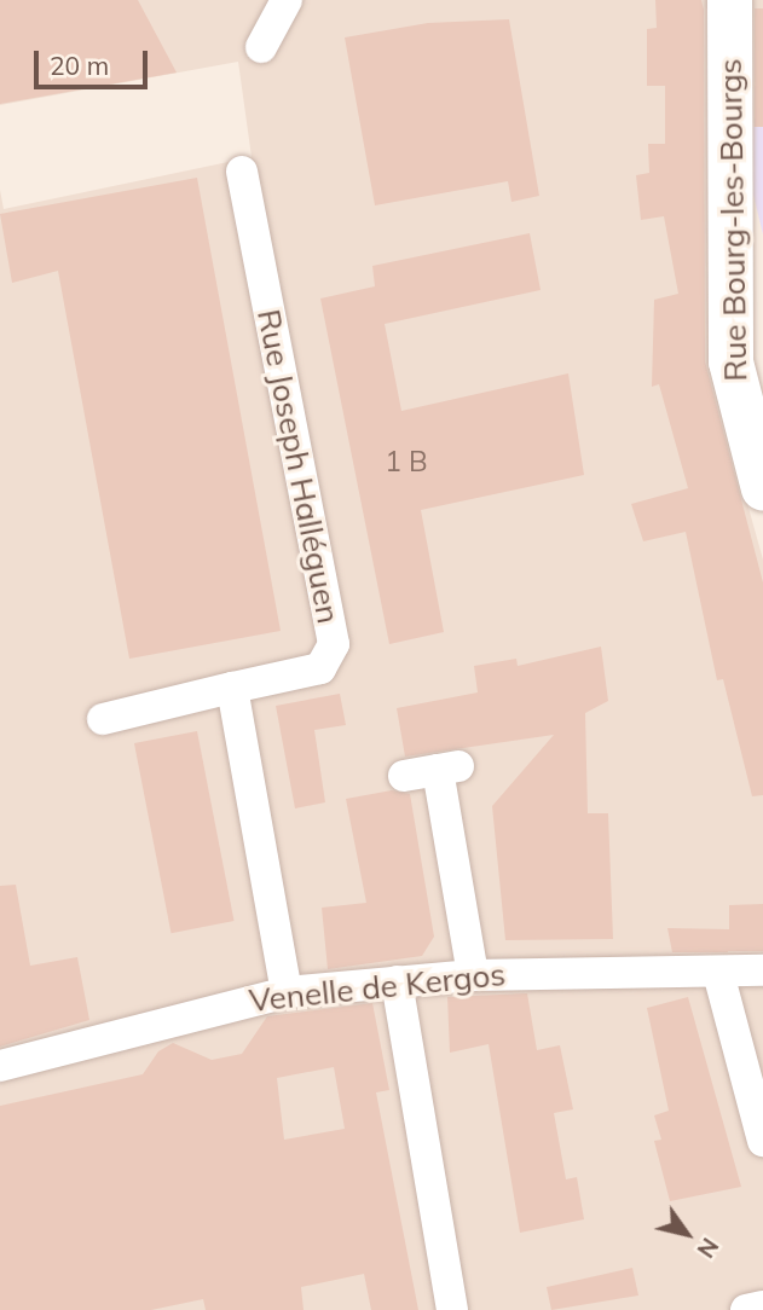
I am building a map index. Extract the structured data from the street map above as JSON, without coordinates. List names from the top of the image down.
{
  "streets": {
    "street": ["Rue Bourg-les-Bourgs", "Rue Joseph Halléguen", "Venelle de Kergos"]
  },
  "house_numbers": ["1 B"],
  "scale_bar": "20 m",
  "north": "bottom right"
}
